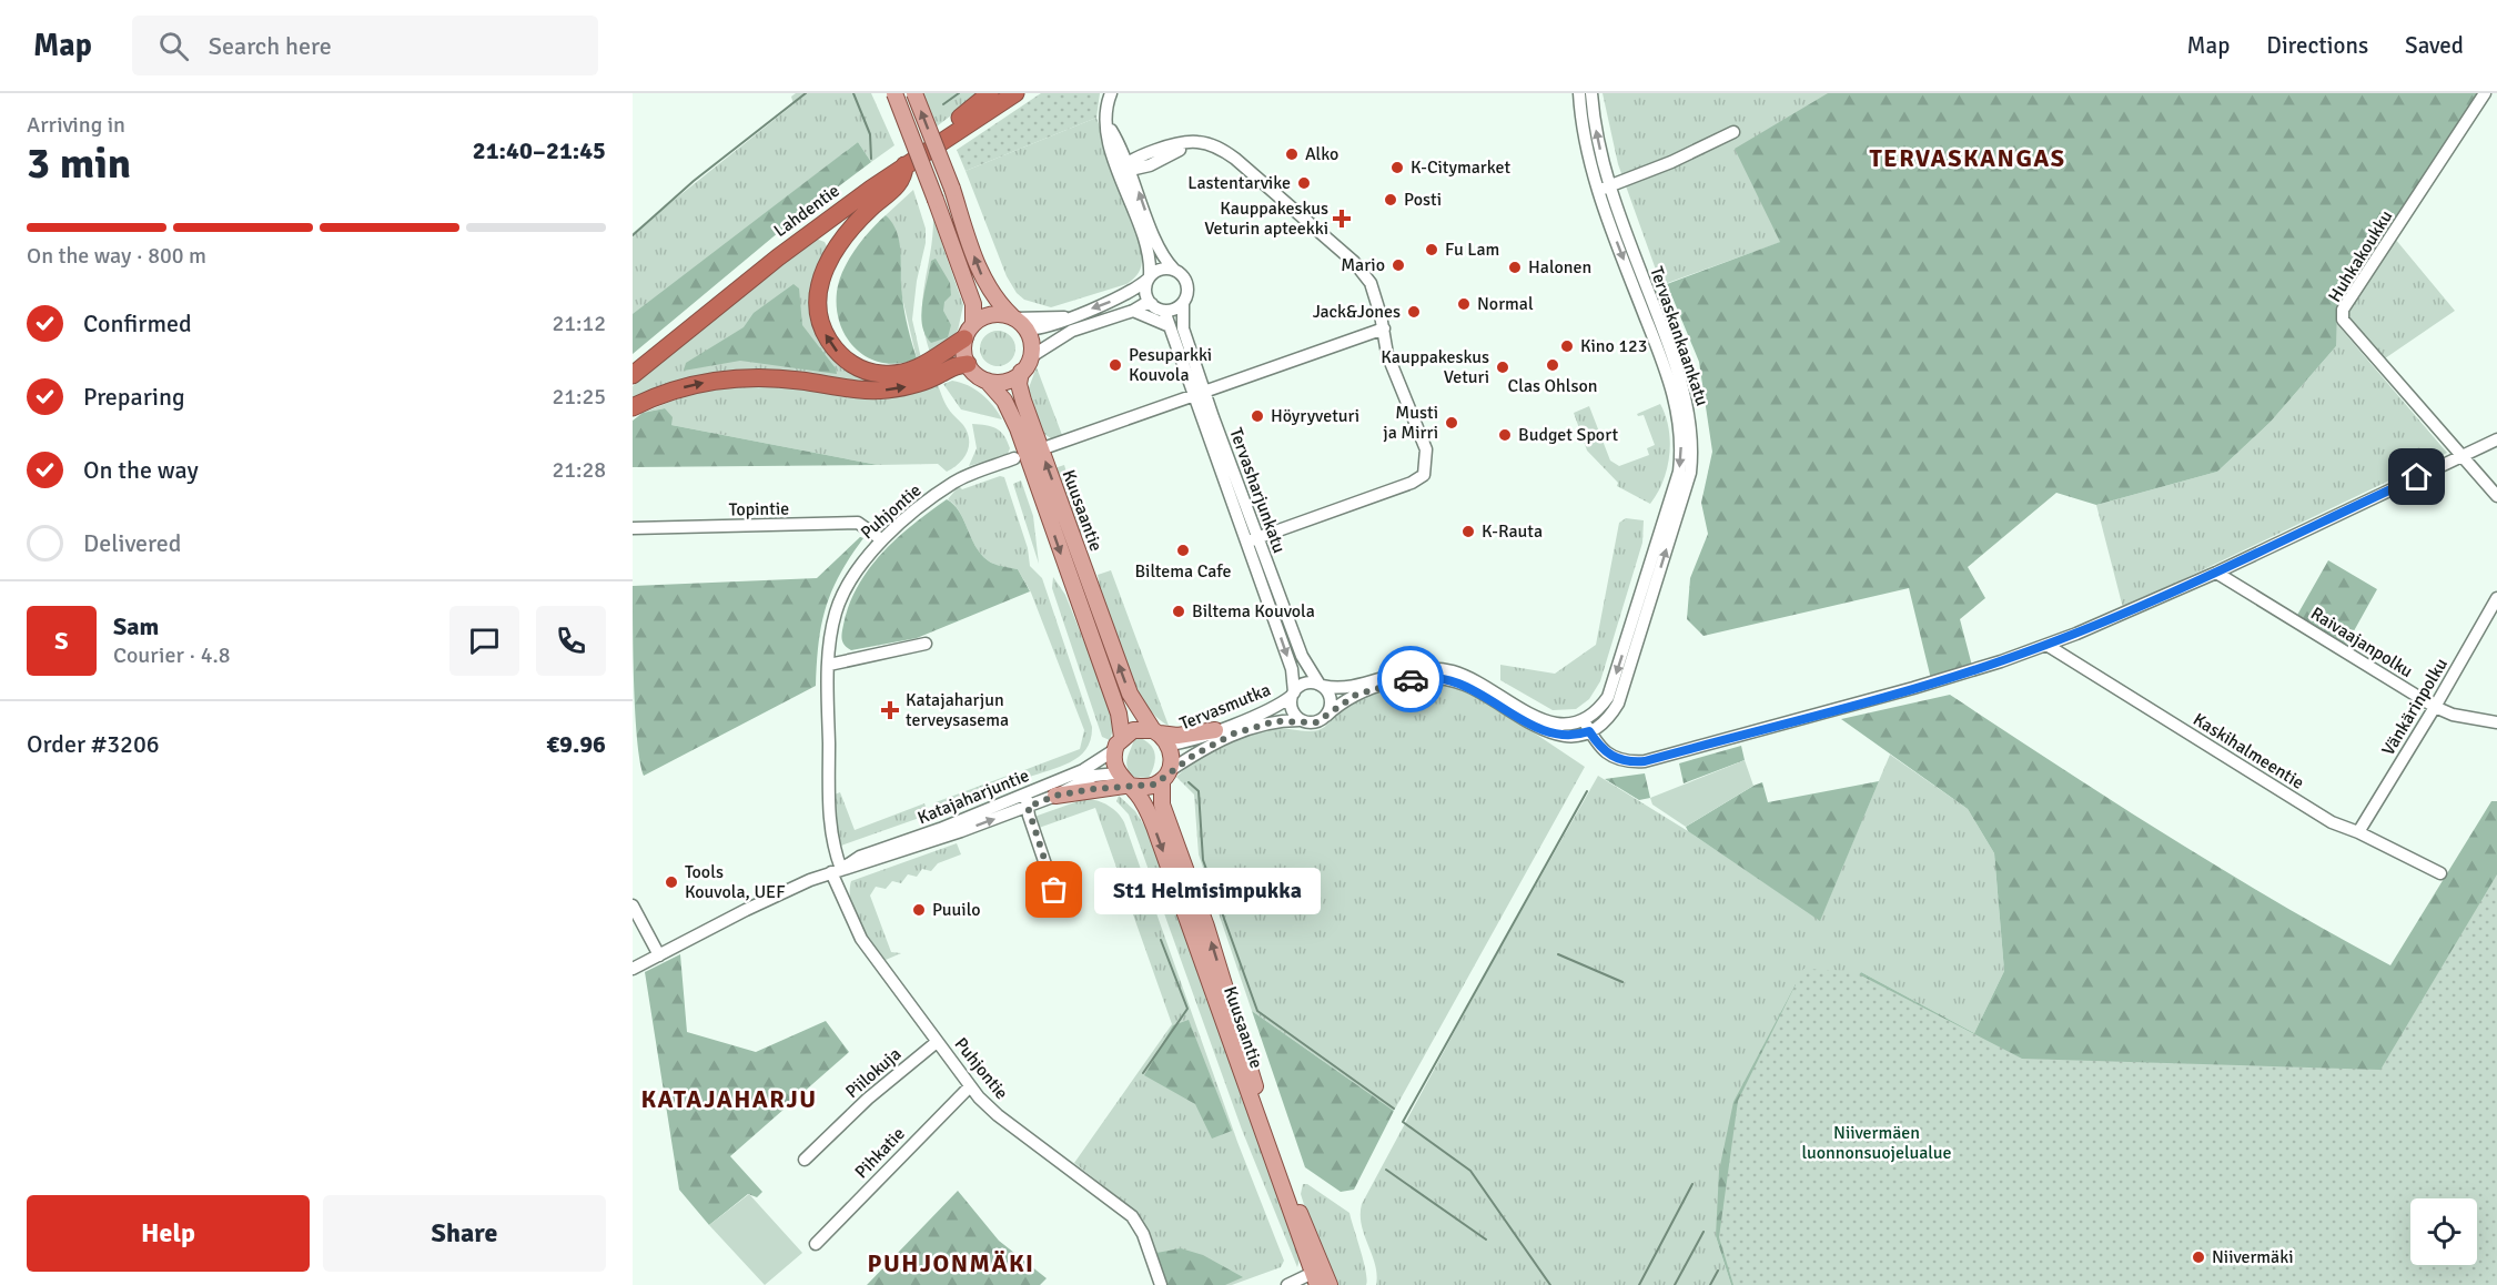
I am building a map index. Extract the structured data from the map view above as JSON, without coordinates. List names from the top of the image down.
{
  "streets": {
    "highway": ["Lahdentie"],
    "main road": ["Kuusaantie"],
    "street": [
      "Huhkakoukku",
      "Tervaskankaankatu",
      "Tervasharjunkatu",
      "Topintie",
      "Puhjontie",
      "Raivaajanpolku",
      "Tervasmutka",
      "Vänkärinpolku",
      "Kaskihalmeentie",
      "Katajaharjuntie",
      "Piilokuja",
      "Pihkatie"
    ]
  },
  "crossings": [
    ["Tervasharjunkatu", "Tervasmutka"],
    ["Topintie", "Puhjontie"],
    ["Kuusaantie", "Tervasmutka"],
    ["Kuusaantie", "Katajaharjuntie"],
    ["Puhjontie", "Katajaharjuntie"],
    ["Puhjontie", "Piilokuja"],
    ["Puhjontie", "Pihkatie"],
    ["Raivaajanpolku", "Vänkärinpolku"],
    ["Tervasmutka", "Katajaharjuntie"],
    ["Vänkärinpolku", "Kaskihalmeentie"]
  ],
  "districts": ["TERVASKANGAS", "KATAJAHARJU", "PUHJONMÄKI"],
  "parks": ["Niivermäen luonnonsuojelualue"],
  "places": {
    "other": [
      "Alko",
      "K-Citymarket",
      "Lastentarvike",
      "Posti",
      "Fu Lam",
      "Mario",
      "Halonen",
      "Normal",
      "Jack&Jones",
      "Kino 123",
      "Pesuparkki Kouvola",
      "Clas Ohlson",
      "Kauppakeskus Veturi",
      "Höyryveturi",
      "Musti ja Mirri",
      "Budget Sport",
      "K-Rauta",
      "Biltema Cafe",
      "Biltema Kouvola",
      "Tools Kouvola, UEF",
      "St1 Helmisimpukka",
      "Puuilo",
      "Niivermäki"
    ],
    "health": ["Kauppakeskus Veturin apteekki", "Katajaharjun terveysasema"]
  },
  "page": {
    "header": "Map",
    "search": "Search here",
    "nav": ["Map", "Directions", "Saved"],
    "heading": ["3 min", "Arriving in", "21:40–21:45"],
    "panel": [
      "Sam",
      "Courier · 4.8",
      "Order #3206",
      "€9.96"
    ],
    "bar": "On the way · 800 m",
    "list": [
      ["Confirmed", "21:12"],
      ["Preparing", "21:25"],
      ["On the way", "21:28"],
      "Delivered"
    ],
    "round": "S",
    "bubble": "St1 Helmisimpukka",
    "buttons": ["Help", "Share"]
  }
}
